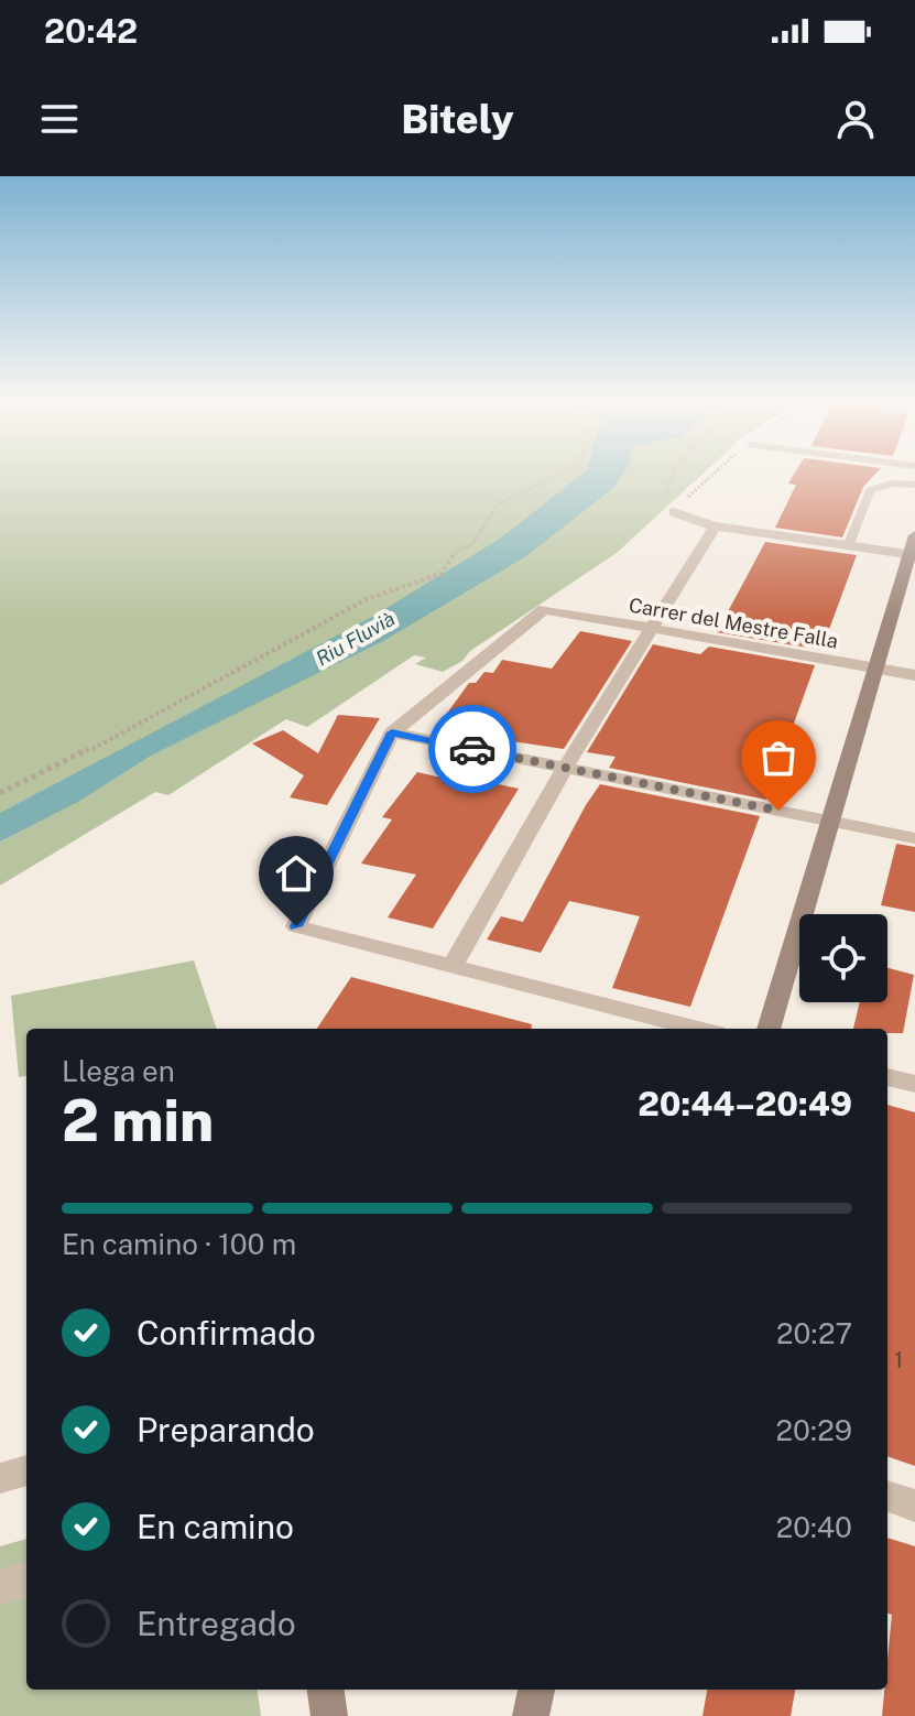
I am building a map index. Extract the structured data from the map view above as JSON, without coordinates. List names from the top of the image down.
{
  "streets": {
    "street": ["Carrer del Mestre Falla"]
  },
  "water": ["Riu Fluvià"],
  "house_numbers": ["1"],
  "page": {
    "status": "20:42",
    "header": "Bitely",
    "heading": ["2 min", "Llega en", "20:44–20:49"],
    "bar": "En camino · 100 m",
    "list": [
      ["Confirmado", "20:27"],
      ["Preparando", "20:29"],
      ["En camino", "20:40"],
      "Entregado"
    ]
  }
}
